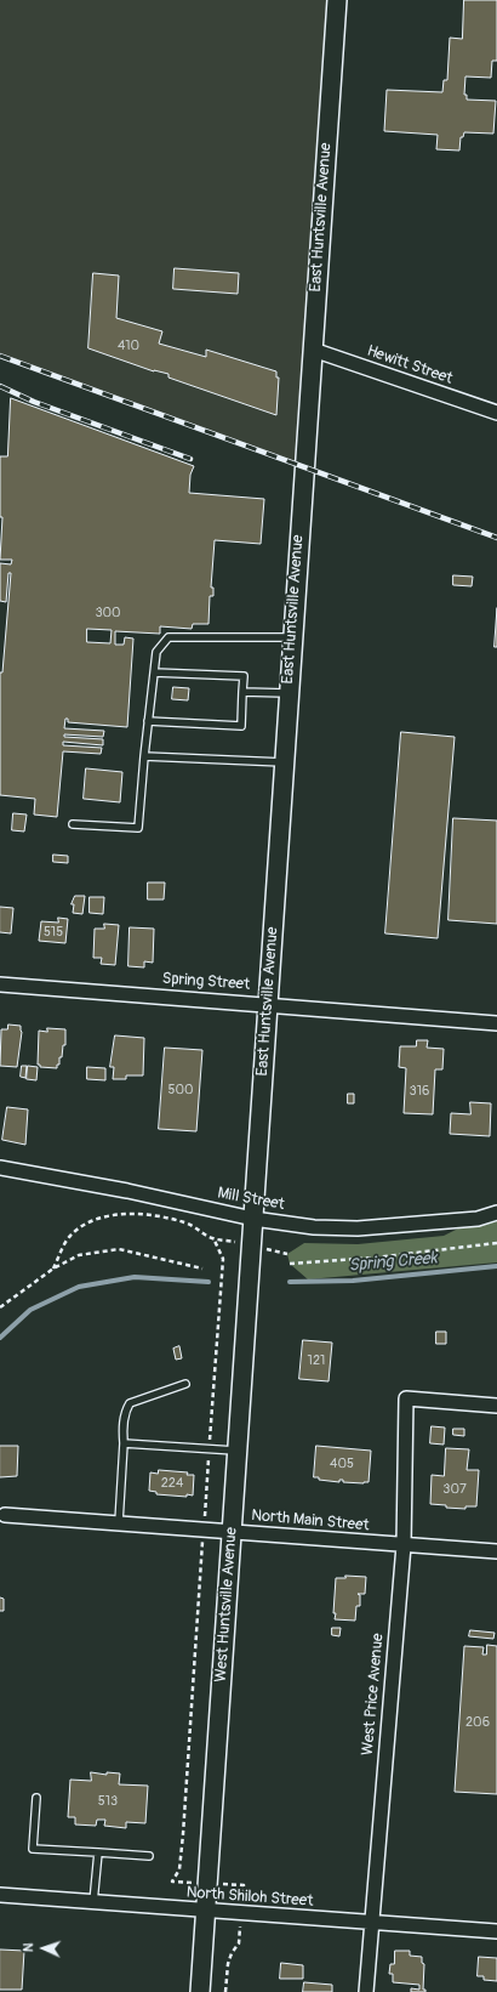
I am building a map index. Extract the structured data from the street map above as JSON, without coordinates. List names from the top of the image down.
{
  "streets": {
    "main road": ["East Huntsville Avenue", "West Huntsville Avenue"],
    "street": [
      "Hewitt Street",
      "Spring Street",
      "Mill Street",
      "North Main Street",
      "West Price Avenue",
      "North Shiloh Street"
    ]
  },
  "crossings": [
    ["East Huntsville Avenue", "Hewitt Street"],
    ["East Huntsville Avenue", "Spring Street"],
    ["East Huntsville Avenue", "Mill Street"],
    ["East Huntsville Avenue", "West Huntsville Avenue"],
    ["Mill Street", "West Huntsville Avenue"],
    ["North Main Street", "West Huntsville Avenue"],
    ["North Main Street", "West Price Avenue"],
    ["West Huntsville Avenue", "North Shiloh Street"],
    ["West Price Avenue", "North Shiloh Street"]
  ],
  "water": ["Spring Creek"],
  "house_numbers": [
    "410",
    "300",
    "515",
    "500",
    "316",
    "121",
    "405",
    "224",
    "307",
    "206",
    "513"
  ],
  "north": "left"
}
